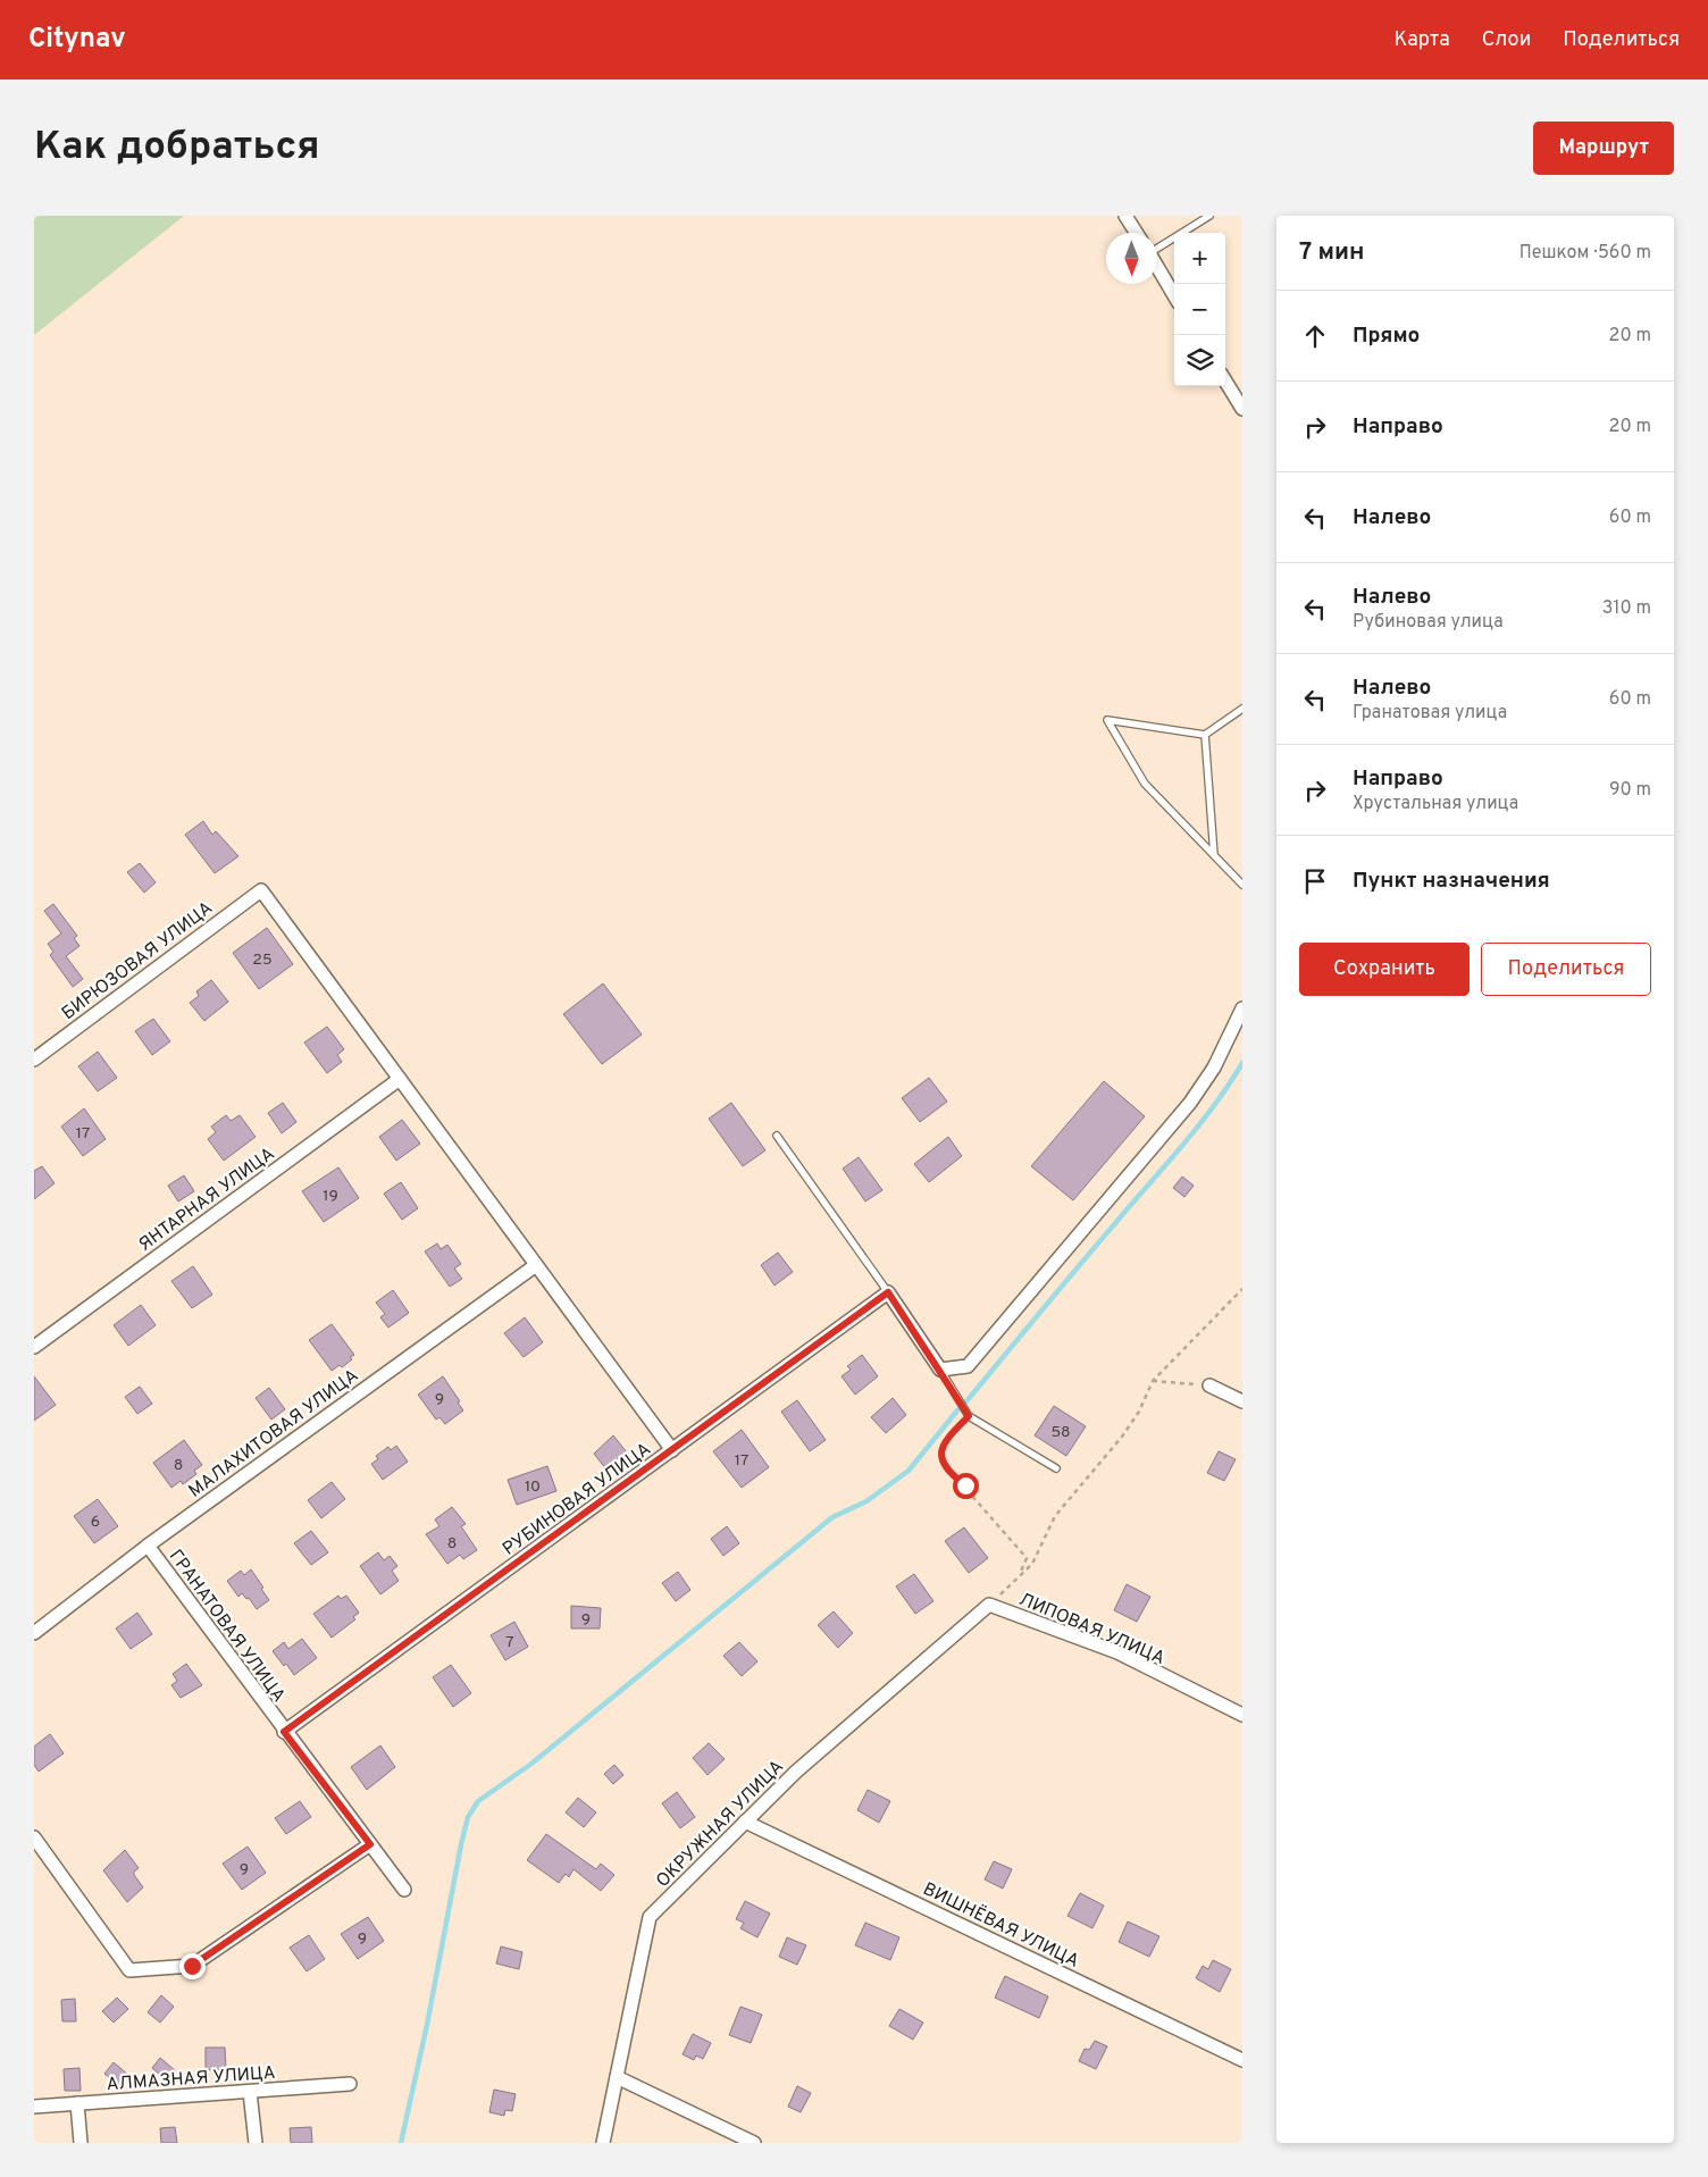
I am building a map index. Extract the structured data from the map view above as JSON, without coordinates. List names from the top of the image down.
{
  "streets": {
    "street": [
      "БИРЮЗОВАЯ УЛИЦА",
      "ЯНТАРНАЯ УЛИЦА",
      "МАЛАХИТОВАЯ УЛИЦА",
      "РУБИНОВАЯ УЛИЦА",
      "ГРАНАТОВАЯ УЛИЦА",
      "ЛИПОВАЯ УЛИЦА",
      "ОКРУЖНАЯ УЛИЦА",
      "ВИШНЁВАЯ УЛИЦА",
      "АЛМАЗНАЯ УЛИЦА"
    ]
  },
  "crossings": [
    ["БИРЮЗОВАЯ УЛИЦА", "ЯНТАРНАЯ УЛИЦА"],
    ["МАЛАХИТОВАЯ УЛИЦА", "ГРАНАТОВАЯ УЛИЦА"],
    ["РУБИНОВАЯ УЛИЦА", "ГРАНАТОВАЯ УЛИЦА"],
    ["ЛИПОВАЯ УЛИЦА", "ОКРУЖНАЯ УЛИЦА"],
    ["ОКРУЖНАЯ УЛИЦА", "ВИШНЁВАЯ УЛИЦА"]
  ],
  "house_numbers": [
    "25",
    "17",
    "19",
    "9",
    "58",
    "17",
    "8",
    "10",
    "6",
    "8",
    "9",
    "7",
    "9",
    "9"
  ],
  "north": "bottom",
  "page": {
    "header": "Citynav",
    "nav": ["Карта", "Слои", "Поделиться"],
    "buttons": [
      "Маршрут",
      ["Сохранить", "Поделиться"]
    ],
    "title": "Как добраться",
    "heading": ["7 мин", "Пешком · 560 m"],
    "map_buttons": ["+", "−"],
    "list": [
      ["Прямо", "20 m"],
      ["Направо", "20 m"],
      ["Налево", "60 m"],
      ["Налево", "Рубиновая улица", "310 m"],
      ["Налево", "Гранатовая улица", "60 m"],
      ["Направо", "Хрустальная улица", "90 m"],
      "Пункт назначения"
    ]
  }
}
